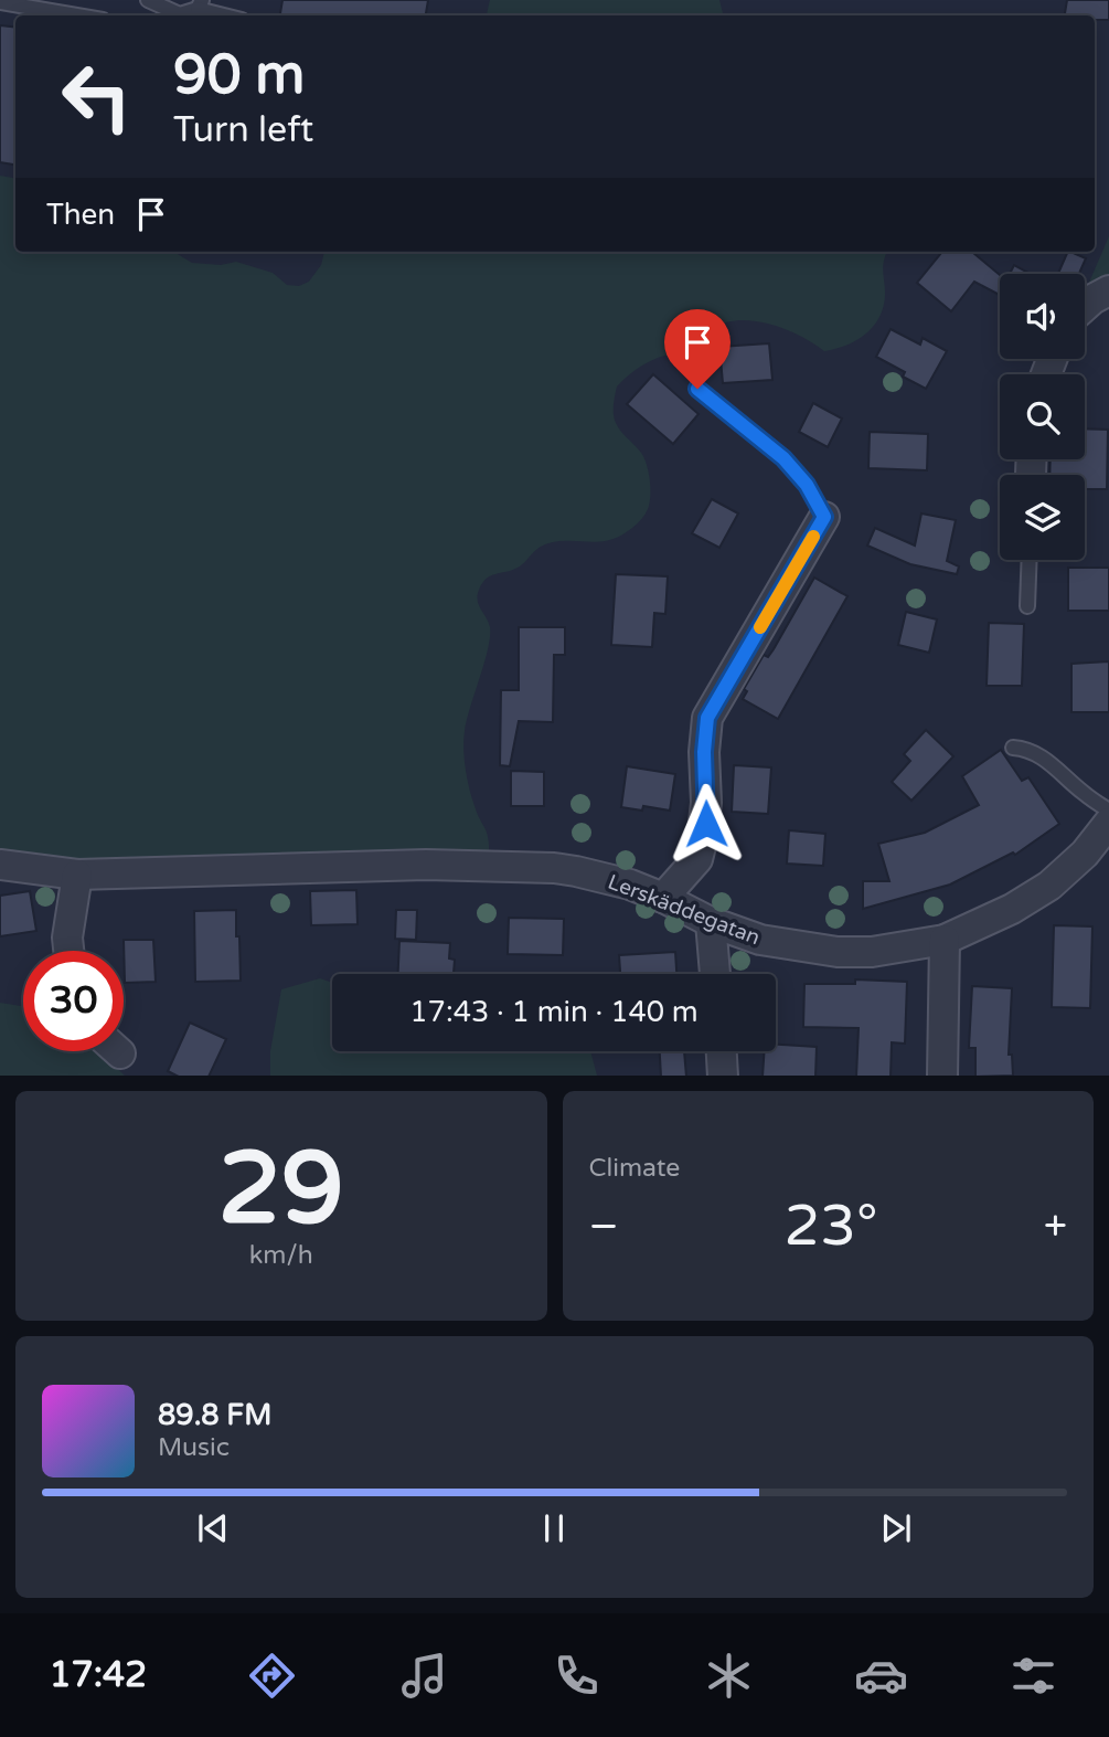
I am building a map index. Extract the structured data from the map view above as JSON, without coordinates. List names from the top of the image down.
{
  "streets": {
    "street": ["Lerskäddegatan"]
  },
  "page": {
    "turn": ["90 m", "Turn left"],
    "then": "Then",
    "limit": "30",
    "trip": "17:43 · 1 min · 140 m",
    "tile": [
      ["29", "km/h"],
      "Climate"
    ],
    "heat": ["−", "23°", "+"],
    "song": ["89.8 FM", "Music"],
    "tabs": "17:42"
  }
}
